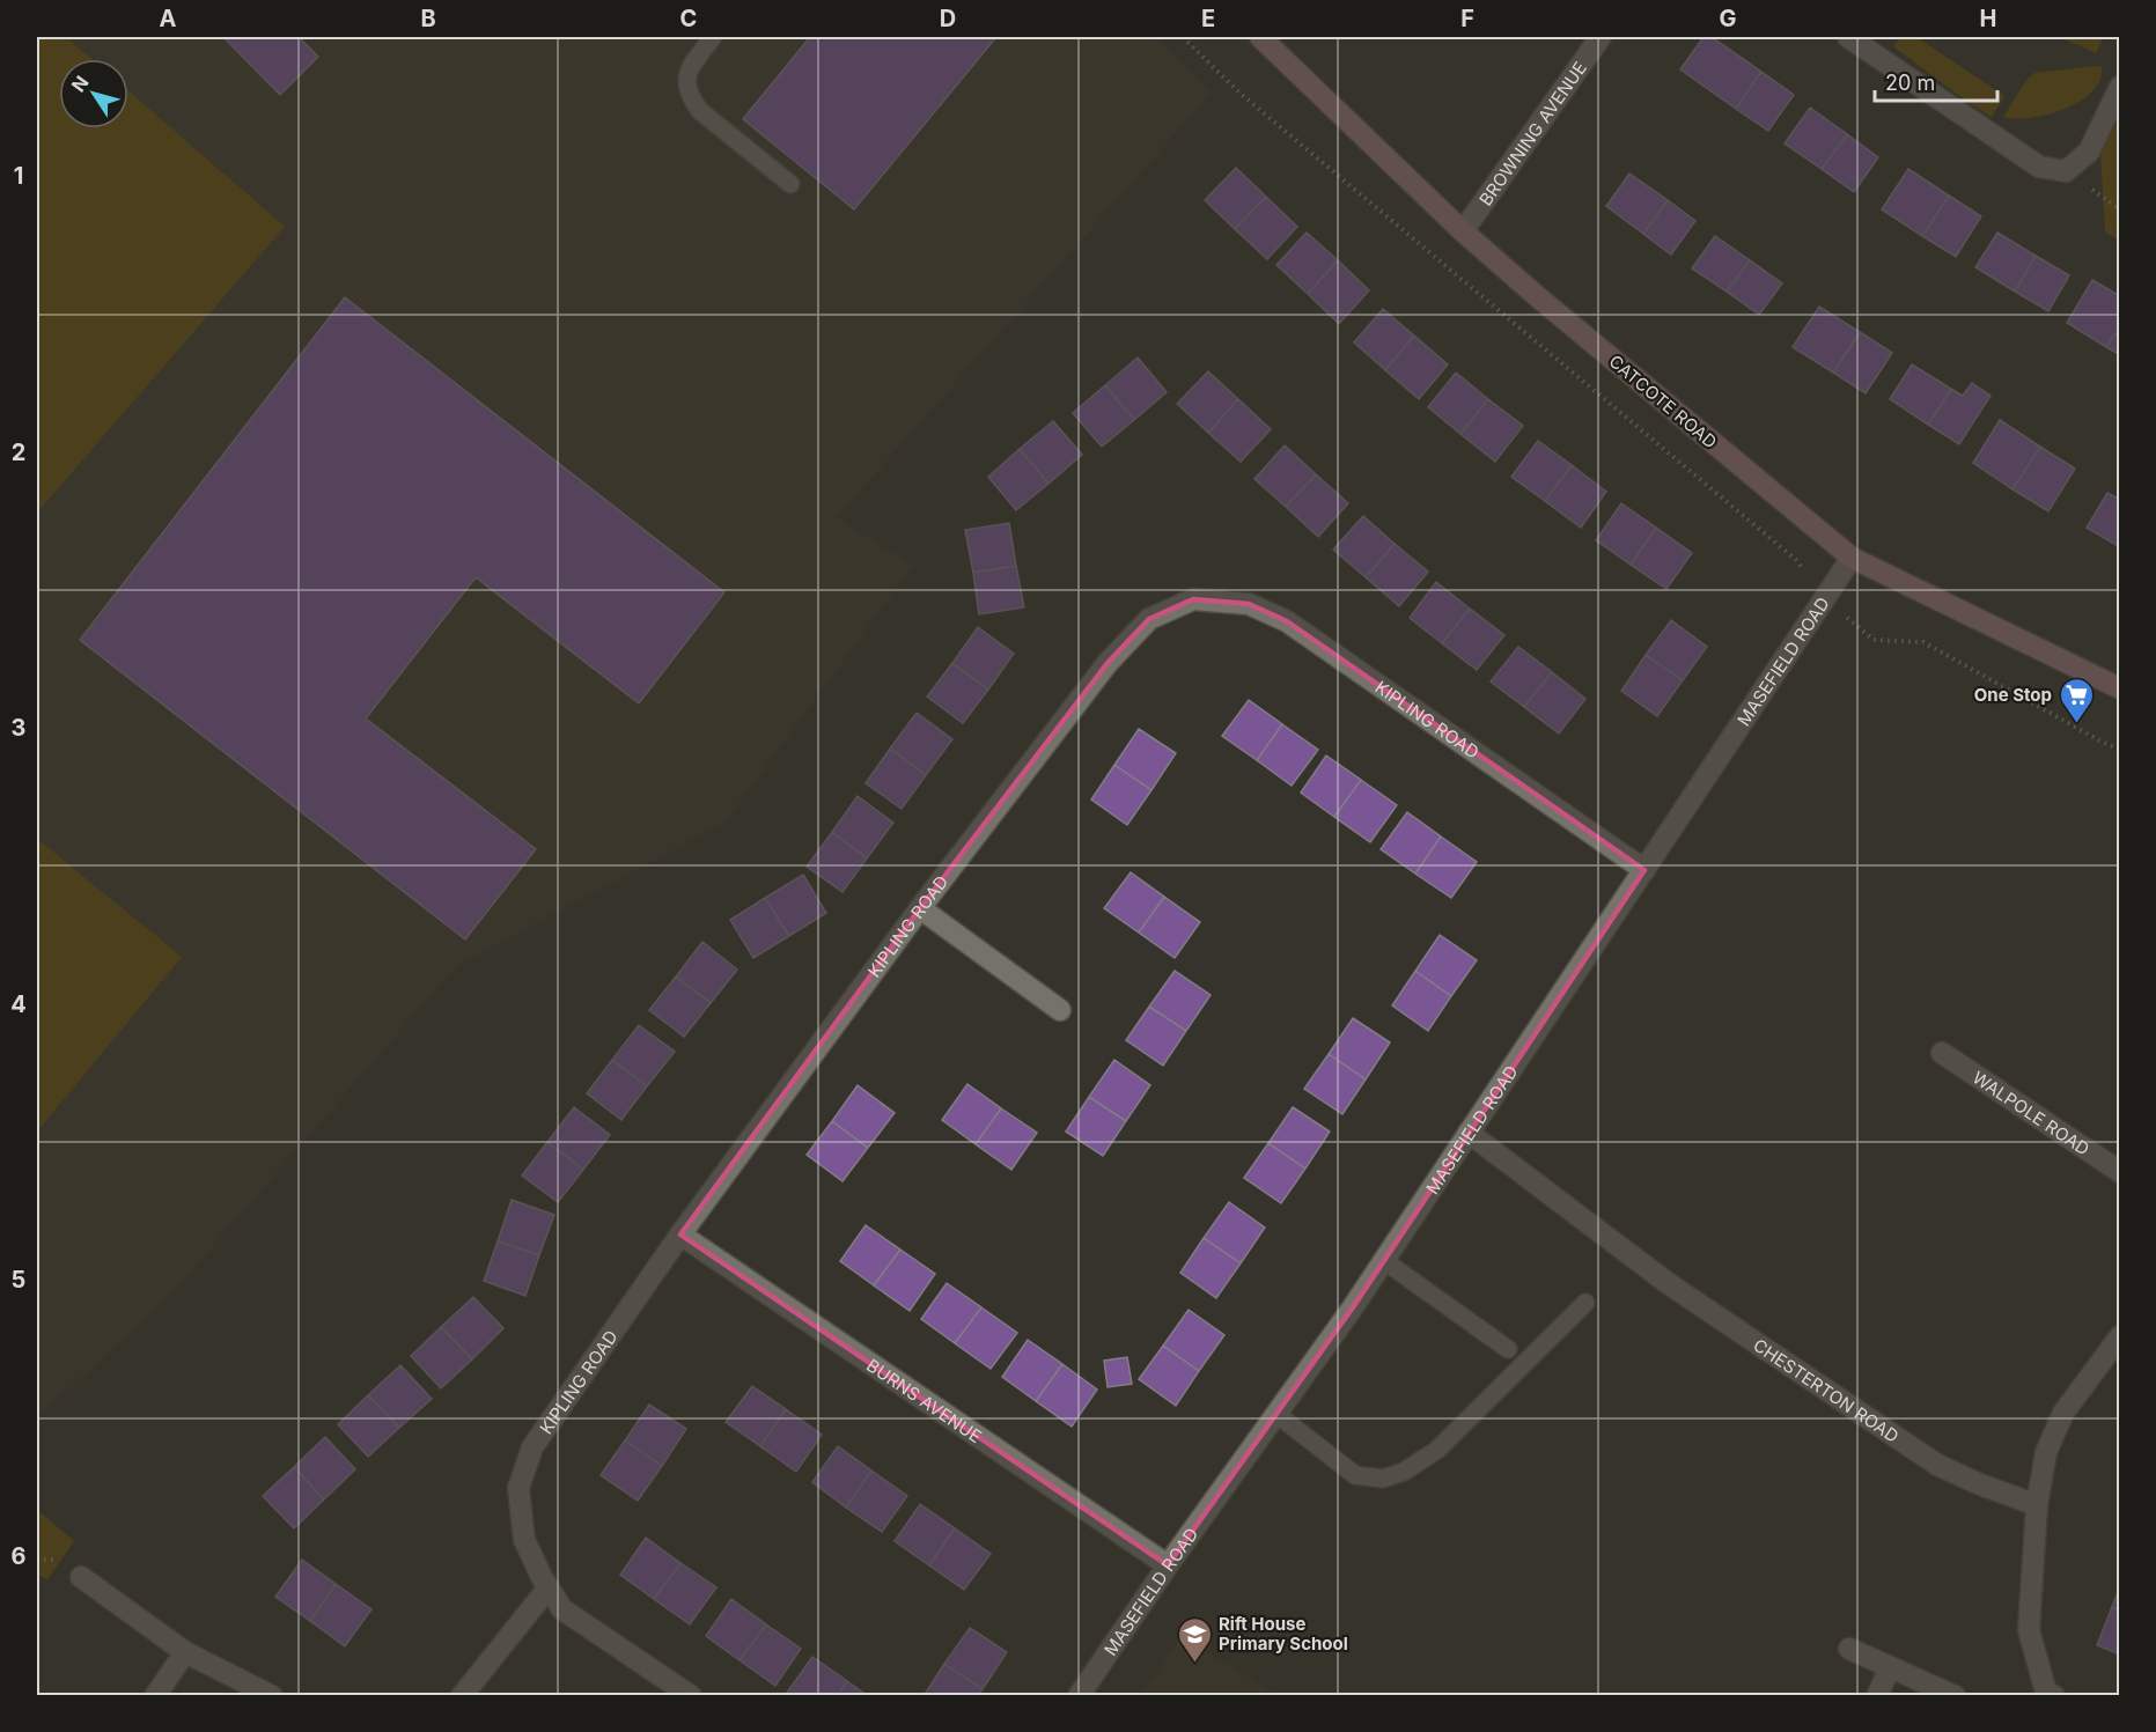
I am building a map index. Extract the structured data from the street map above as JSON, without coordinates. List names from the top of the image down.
{
  "streets": {
    "street": [
      "BROWNING AVENUE",
      "CATCOTE ROAD",
      "MASEFIELD ROAD",
      "KIPLING ROAD",
      "WALPOLE ROAD",
      "CHESTERTON ROAD",
      "BURNS AVENUE"
    ]
  },
  "crossings": [
    ["BROWNING AVENUE", "CATCOTE ROAD"],
    ["CATCOTE ROAD", "MASEFIELD ROAD"],
    ["MASEFIELD ROAD", "KIPLING ROAD"],
    ["MASEFIELD ROAD", "CHESTERTON ROAD"],
    ["MASEFIELD ROAD", "BURNS AVENUE"],
    ["KIPLING ROAD", "BURNS AVENUE"]
  ],
  "places": {
    "supermarket": ["One Stop"],
    "school or university": ["Rift House Primary School"]
  },
  "scale_bar": "20 m",
  "north": "top left",
  "grid": {
    "columns": [
      "A",
      "B",
      "C",
      "D",
      "E",
      "F",
      "G",
      "H"
    ],
    "rows": [
      "1",
      "2",
      "3",
      "4",
      "5",
      "6"
    ]
  }
}
